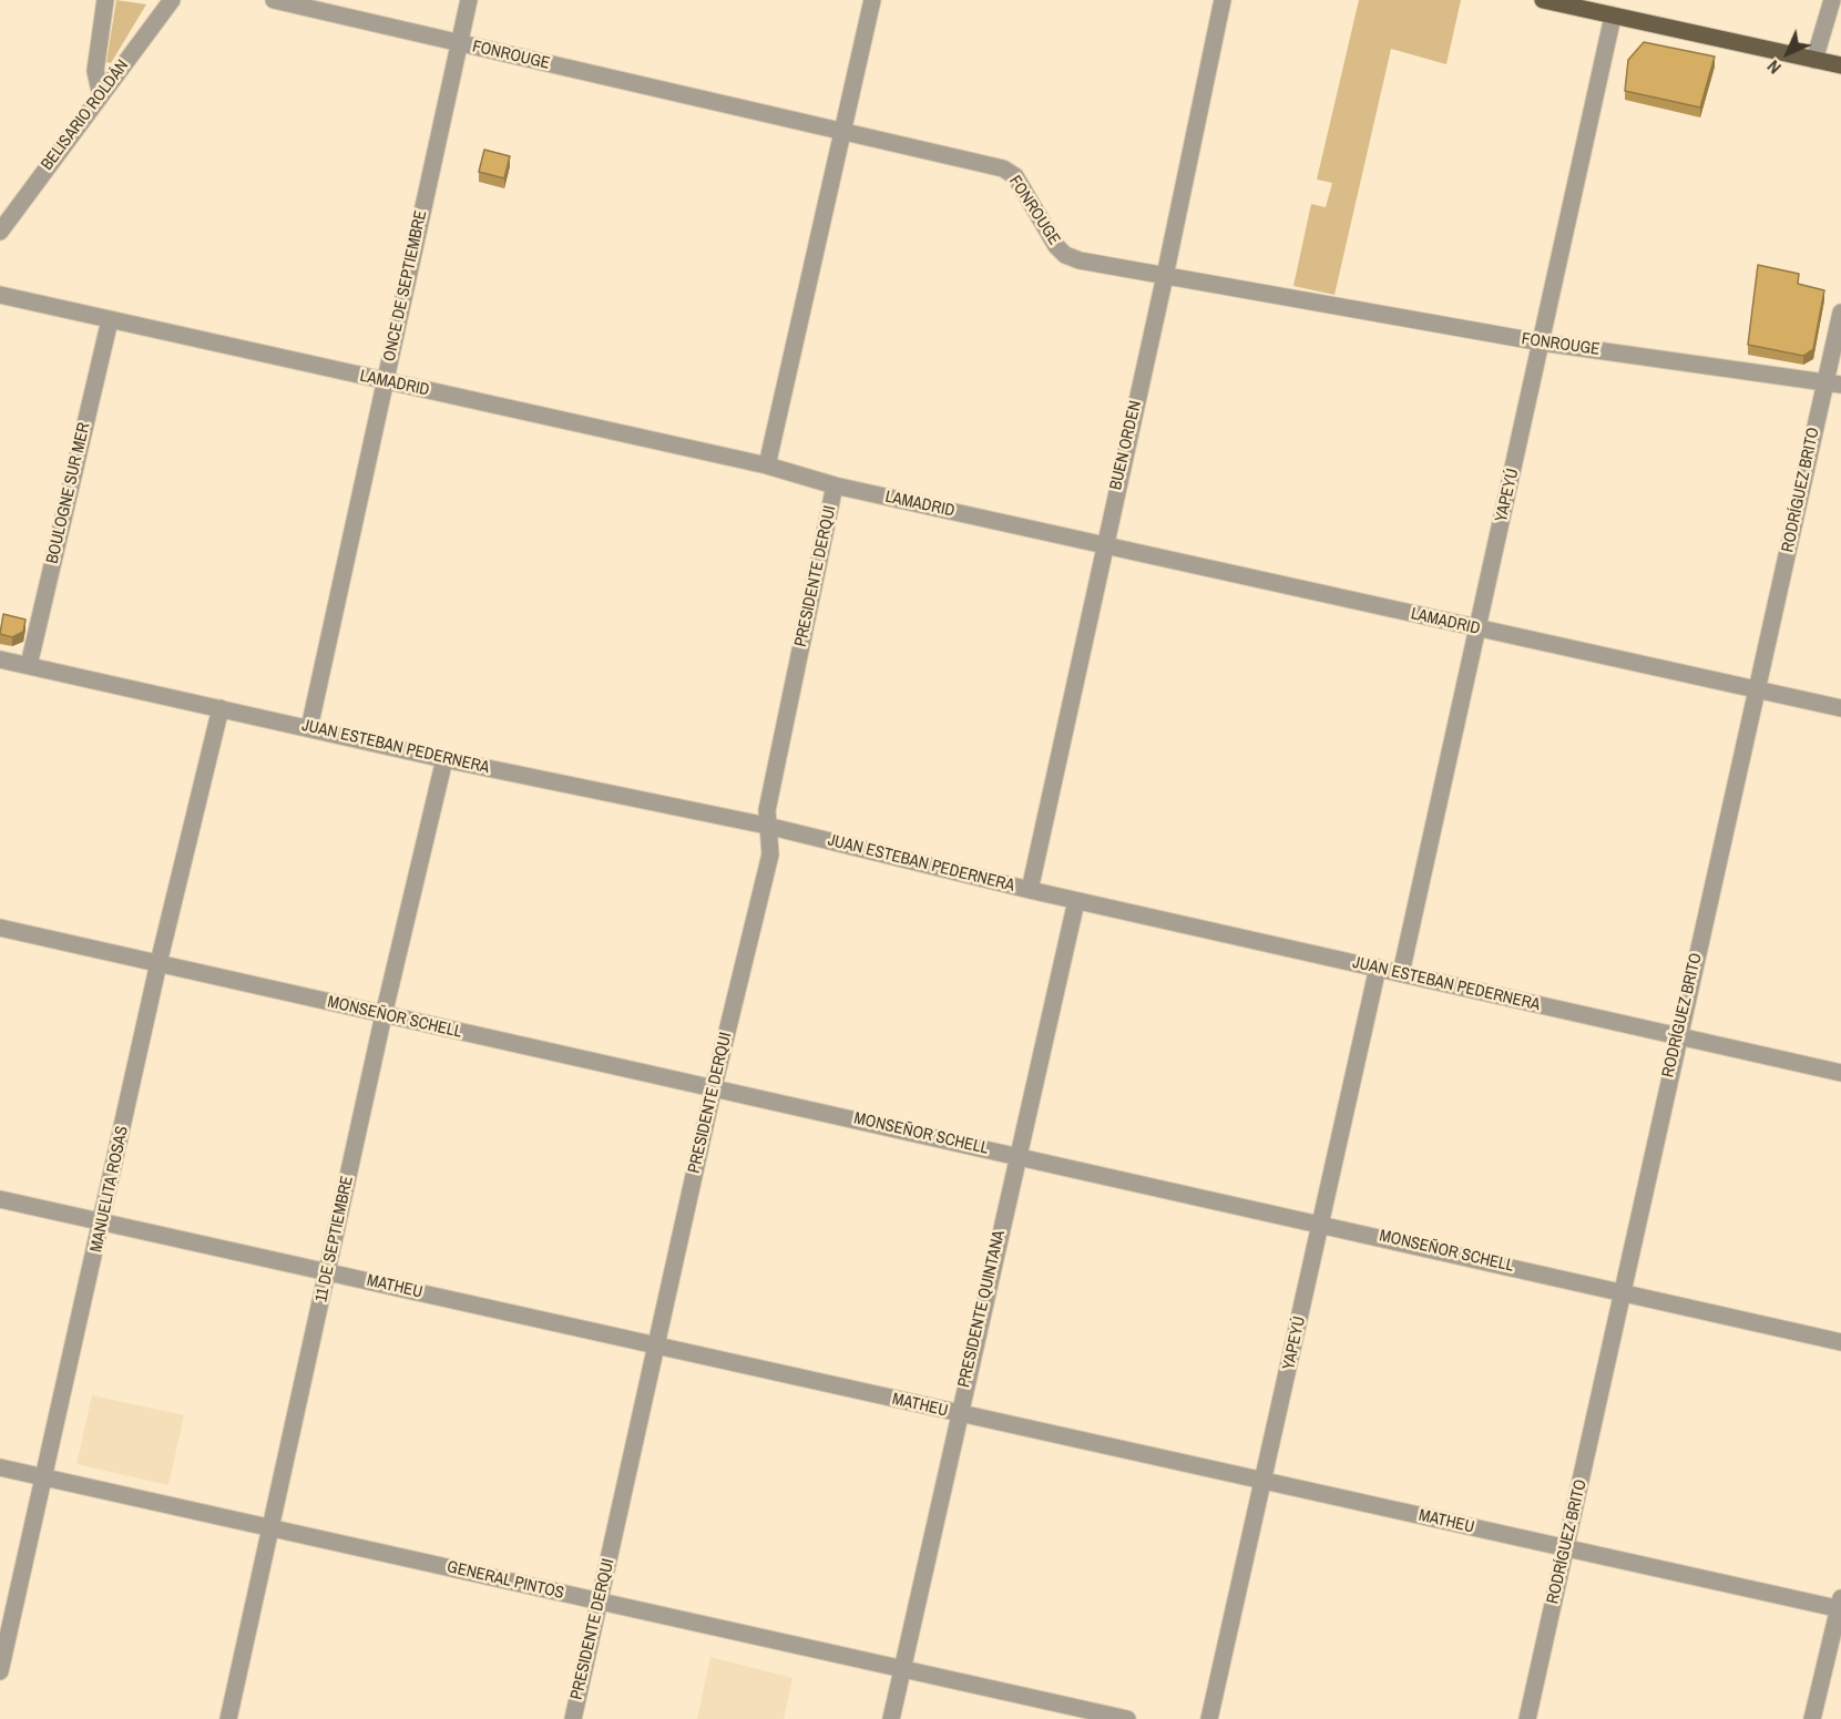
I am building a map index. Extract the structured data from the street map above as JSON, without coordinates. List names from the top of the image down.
{
  "streets": {
    "street": [
      "FONROUGE",
      "BELISARIO ROLDÁN",
      "ONCE DE SEPTIEMBRE",
      "LAMADRID",
      "BUEN ORDEN",
      "RODRÍGUEZ BRITO",
      "BOULOGNE SUR MER",
      "YAPEYÚ",
      "PRESIDENTE DERQUI",
      "JUAN ESTEBAN PEDERNERA",
      "MONSEÑOR SCHELL",
      "MANUELITA ROSAS",
      "11 DE SEPTIEMBRE",
      "MATHEU",
      "PRESIDENTE QUINTANA",
      "GENERAL PINTOS"
    ]
  },
  "crossings": [
    ["FONROUGE", "ONCE DE SEPTIEMBRE"],
    ["FONROUGE", "BUEN ORDEN"],
    ["FONROUGE", "RODRÍGUEZ BRITO"],
    ["FONROUGE", "YAPEYÚ"],
    ["ONCE DE SEPTIEMBRE", "LAMADRID"],
    ["ONCE DE SEPTIEMBRE", "JUAN ESTEBAN PEDERNERA"],
    ["LAMADRID", "BUEN ORDEN"],
    ["LAMADRID", "RODRÍGUEZ BRITO"],
    ["LAMADRID", "BOULOGNE SUR MER"],
    ["LAMADRID", "YAPEYÚ"],
    ["LAMADRID", "PRESIDENTE DERQUI"],
    ["BUEN ORDEN", "JUAN ESTEBAN PEDERNERA"],
    ["RODRÍGUEZ BRITO", "JUAN ESTEBAN PEDERNERA"],
    ["RODRÍGUEZ BRITO", "MONSEÑOR SCHELL"],
    ["RODRÍGUEZ BRITO", "MATHEU"],
    ["BOULOGNE SUR MER", "JUAN ESTEBAN PEDERNERA"],
    ["YAPEYÚ", "JUAN ESTEBAN PEDERNERA"],
    ["YAPEYÚ", "MONSEÑOR SCHELL"],
    ["YAPEYÚ", "MATHEU"],
    ["PRESIDENTE DERQUI", "JUAN ESTEBAN PEDERNERA"],
    ["PRESIDENTE DERQUI", "MONSEÑOR SCHELL"],
    ["PRESIDENTE DERQUI", "MATHEU"],
    ["PRESIDENTE DERQUI", "GENERAL PINTOS"],
    ["JUAN ESTEBAN PEDERNERA", "MANUELITA ROSAS"],
    ["JUAN ESTEBAN PEDERNERA", "11 DE SEPTIEMBRE"],
    ["JUAN ESTEBAN PEDERNERA", "PRESIDENTE QUINTANA"],
    ["MONSEÑOR SCHELL", "MANUELITA ROSAS"],
    ["MONSEÑOR SCHELL", "11 DE SEPTIEMBRE"],
    ["MONSEÑOR SCHELL", "PRESIDENTE QUINTANA"],
    ["MANUELITA ROSAS", "MATHEU"],
    ["MANUELITA ROSAS", "GENERAL PINTOS"],
    ["11 DE SEPTIEMBRE", "MATHEU"],
    ["11 DE SEPTIEMBRE", "GENERAL PINTOS"],
    ["MATHEU", "PRESIDENTE QUINTANA"],
    ["PRESIDENTE QUINTANA", "GENERAL PINTOS"]
  ],
  "north": "bottom left"
}
